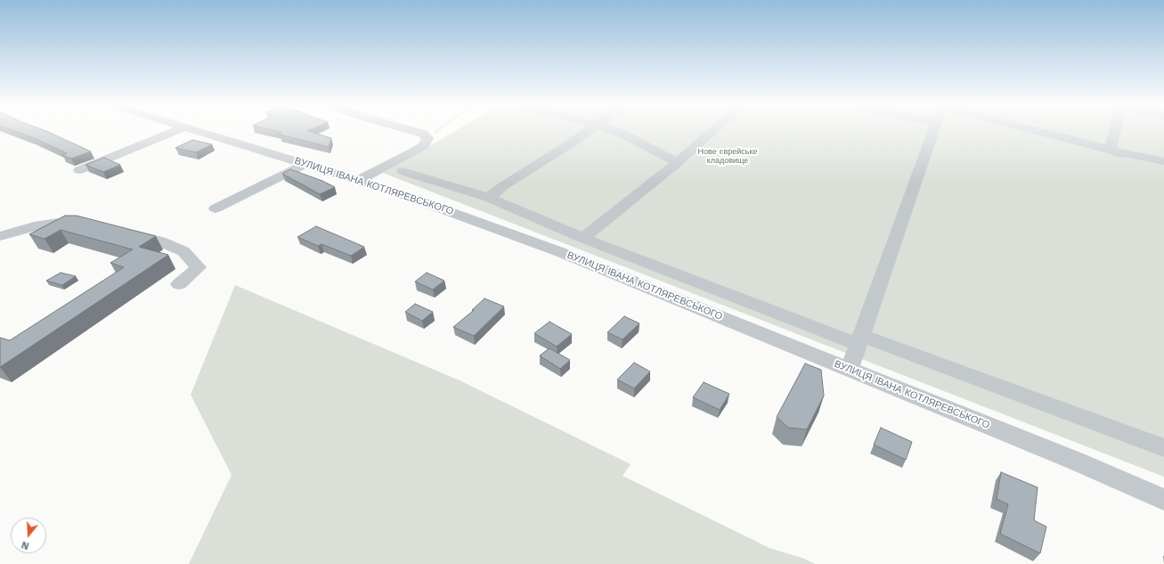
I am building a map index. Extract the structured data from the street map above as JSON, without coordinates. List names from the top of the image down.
{
  "streets": {
    "street": ["ВУЛИЦЯ ІВАНА КОТЛЯРЕВСЬКОГО"]
  },
  "parks": ["Нове єврейське кладовище"],
  "north": "bottom"
}
